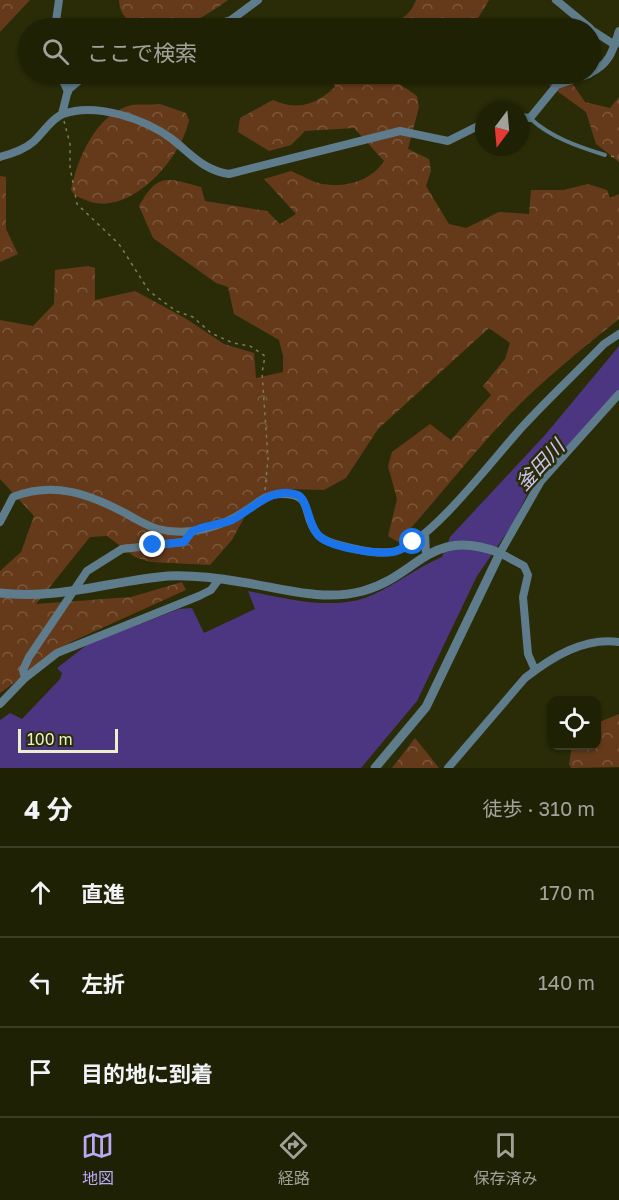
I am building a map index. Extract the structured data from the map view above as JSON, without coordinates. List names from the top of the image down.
{
  "water": ["釜田川"],
  "scale_bar": "100 m",
  "north": "bottom",
  "page": {
    "search": "ここで検索",
    "scale": "100 m",
    "heading": ["4 分", "徒歩 · 310 m"],
    "list": [
      ["直進", "170 m"],
      ["左折", "140 m"],
      "目的地に到着"
    ],
    "nav": ["地図", "経路", "保存済み"]
  }
}
